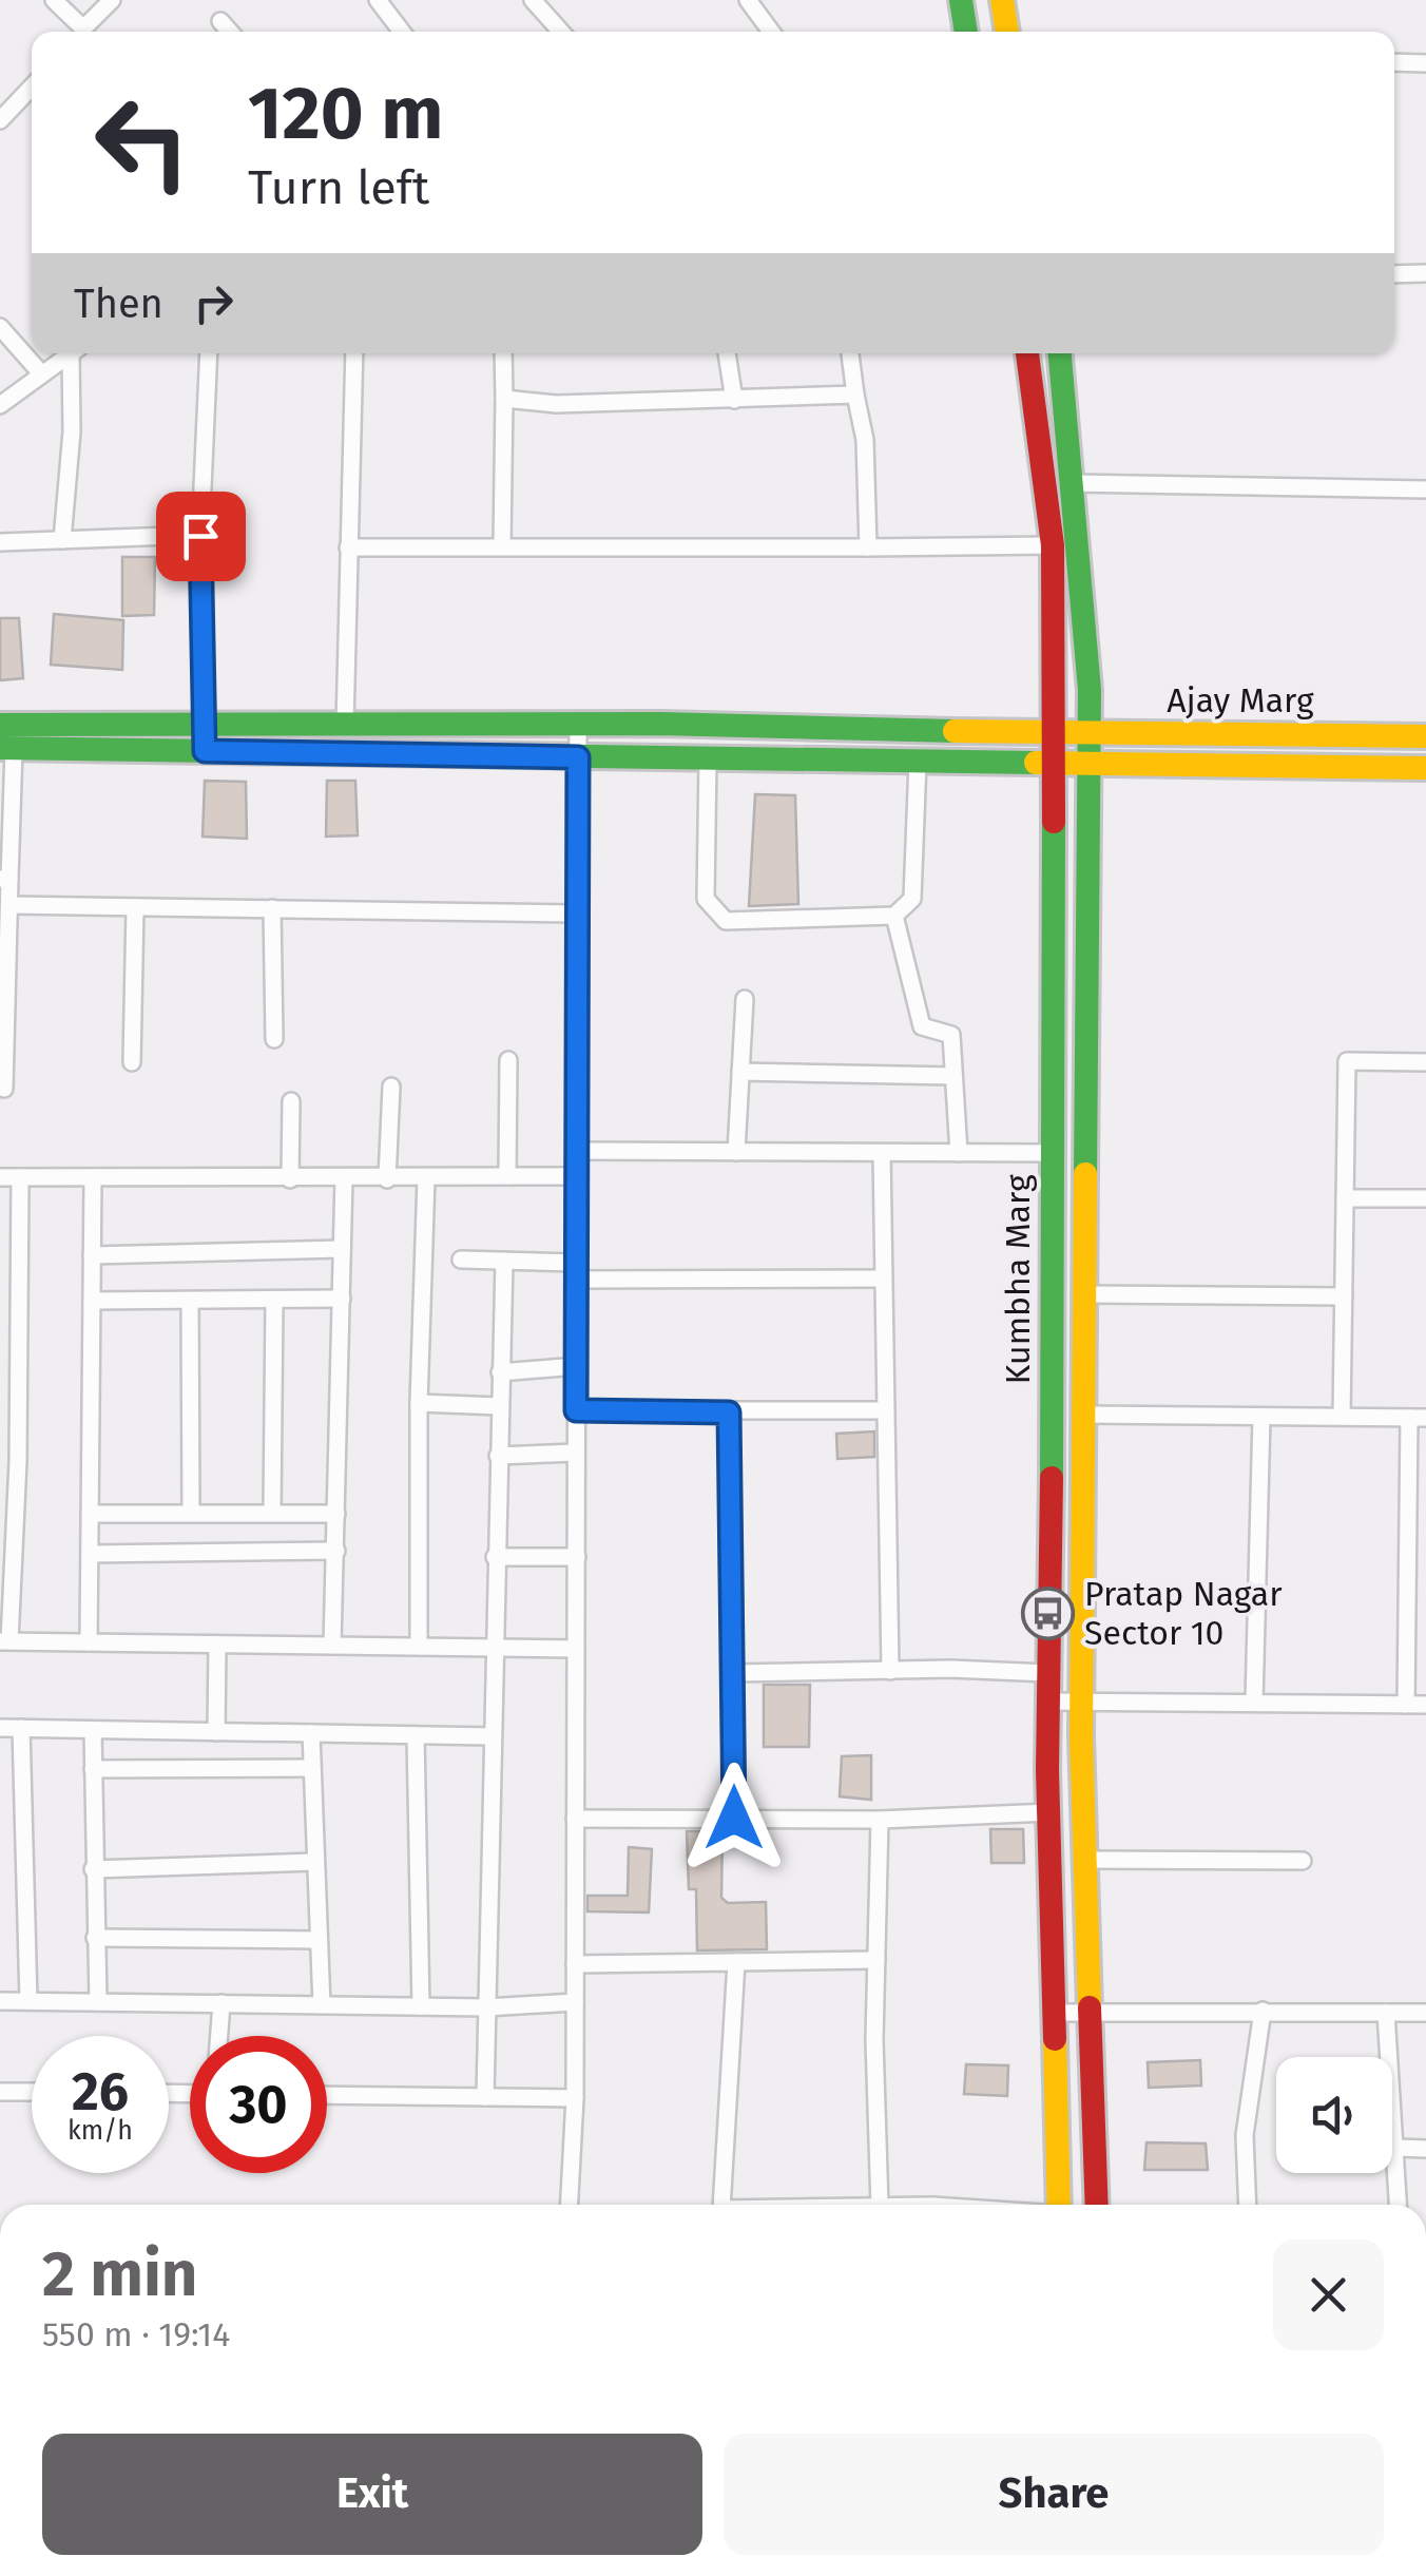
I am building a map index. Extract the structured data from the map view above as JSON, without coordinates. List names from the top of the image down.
{
  "streets": {
    "street": ["Ajay Marg", "Kumbha Marg"]
  },
  "crossings": [
    ["Ajay Marg", "Kumbha Marg"]
  ],
  "places": {
    "bus stop": ["Pratap Nagar Sector 10"]
  },
  "page": {
    "turn": ["120 m", "Turn left"],
    "then": "Then",
    "speed": "26 km/h",
    "limit": "30",
    "heading": ["2 min", "550 m · 19:14"],
    "buttons": ["Exit", "Share"]
  }
}
